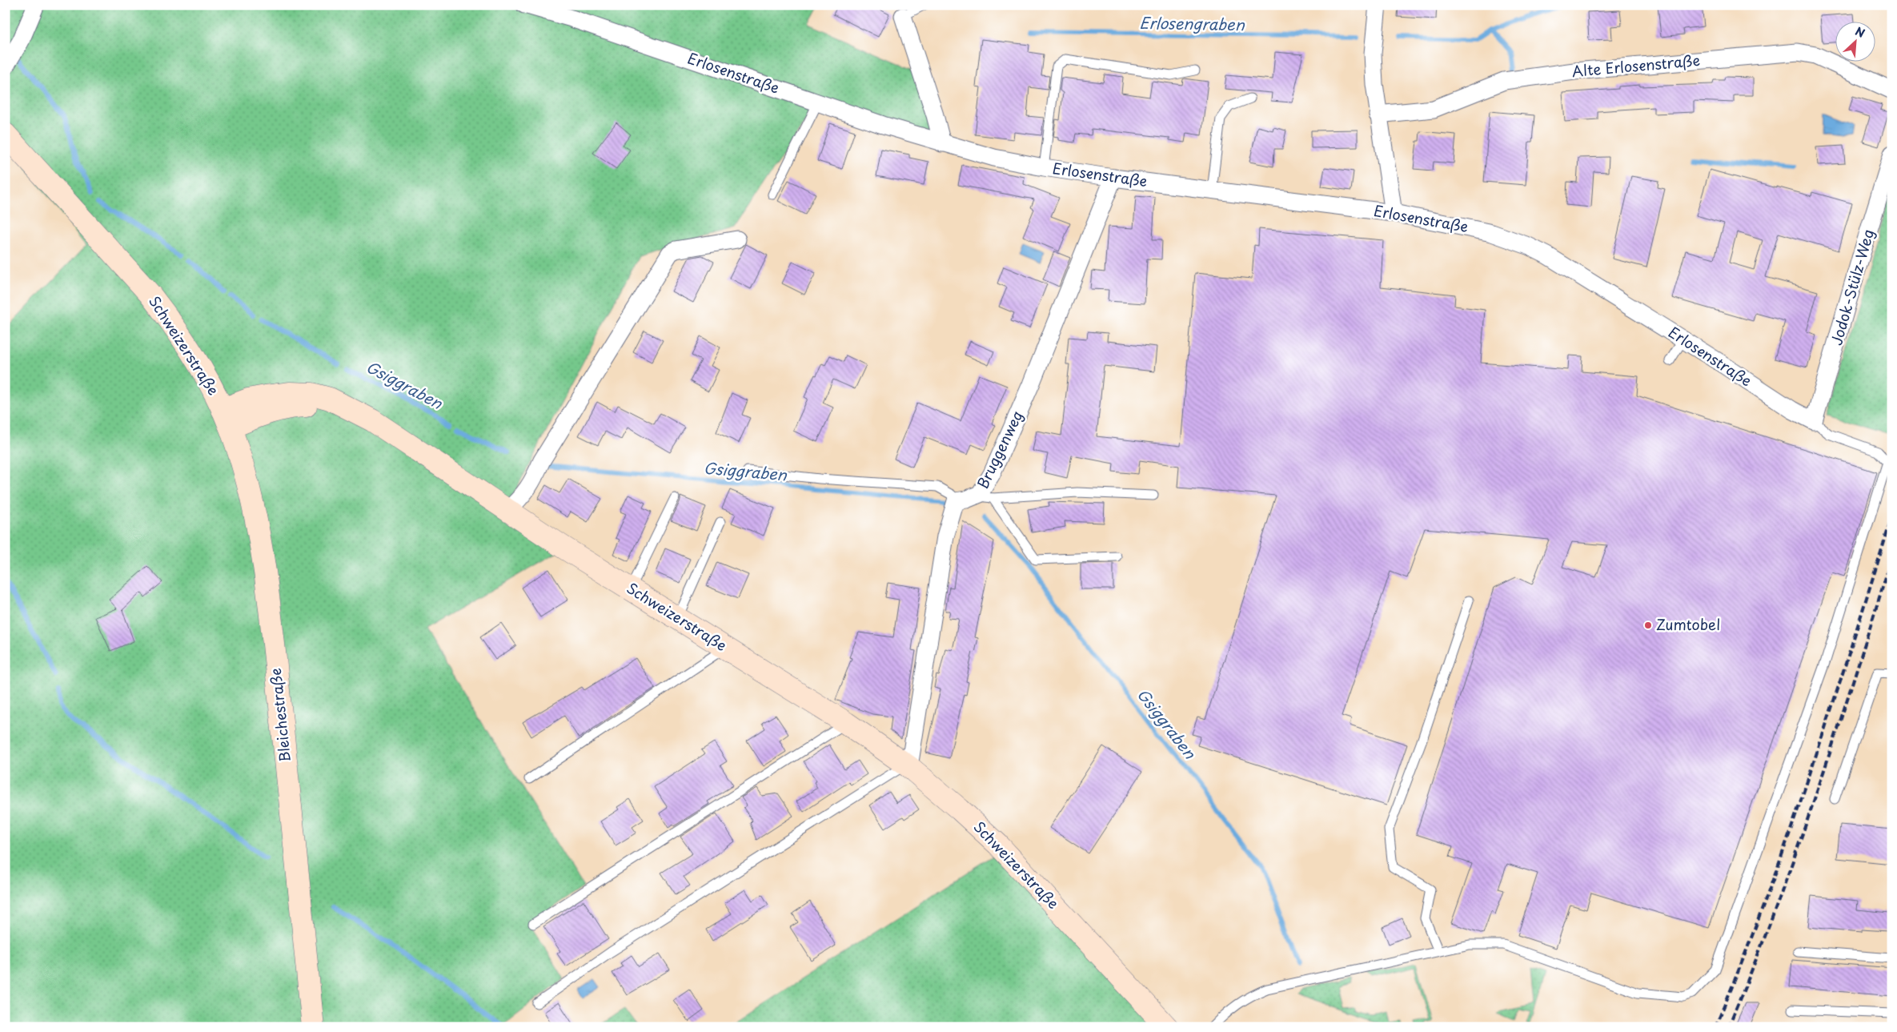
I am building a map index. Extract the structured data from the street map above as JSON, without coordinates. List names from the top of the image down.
{
  "streets": {
    "street": [
      "Alte Erlosenstraße",
      "Erlosenstraße",
      "Jodok-Stülz-Weg",
      "Schweizerstraße",
      "Bruggenweg",
      "Bleichestraße"
    ]
  },
  "crossings": [
    ["Erlosenstraße", "Jodok-Stülz-Weg"],
    ["Erlosenstraße", "Bruggenweg"],
    ["Schweizerstraße", "Bleichestraße"]
  ],
  "water": ["Erlosengraben", "Gsiggraben"],
  "places": ["Zumtobel"],
  "north": "top right"
}
